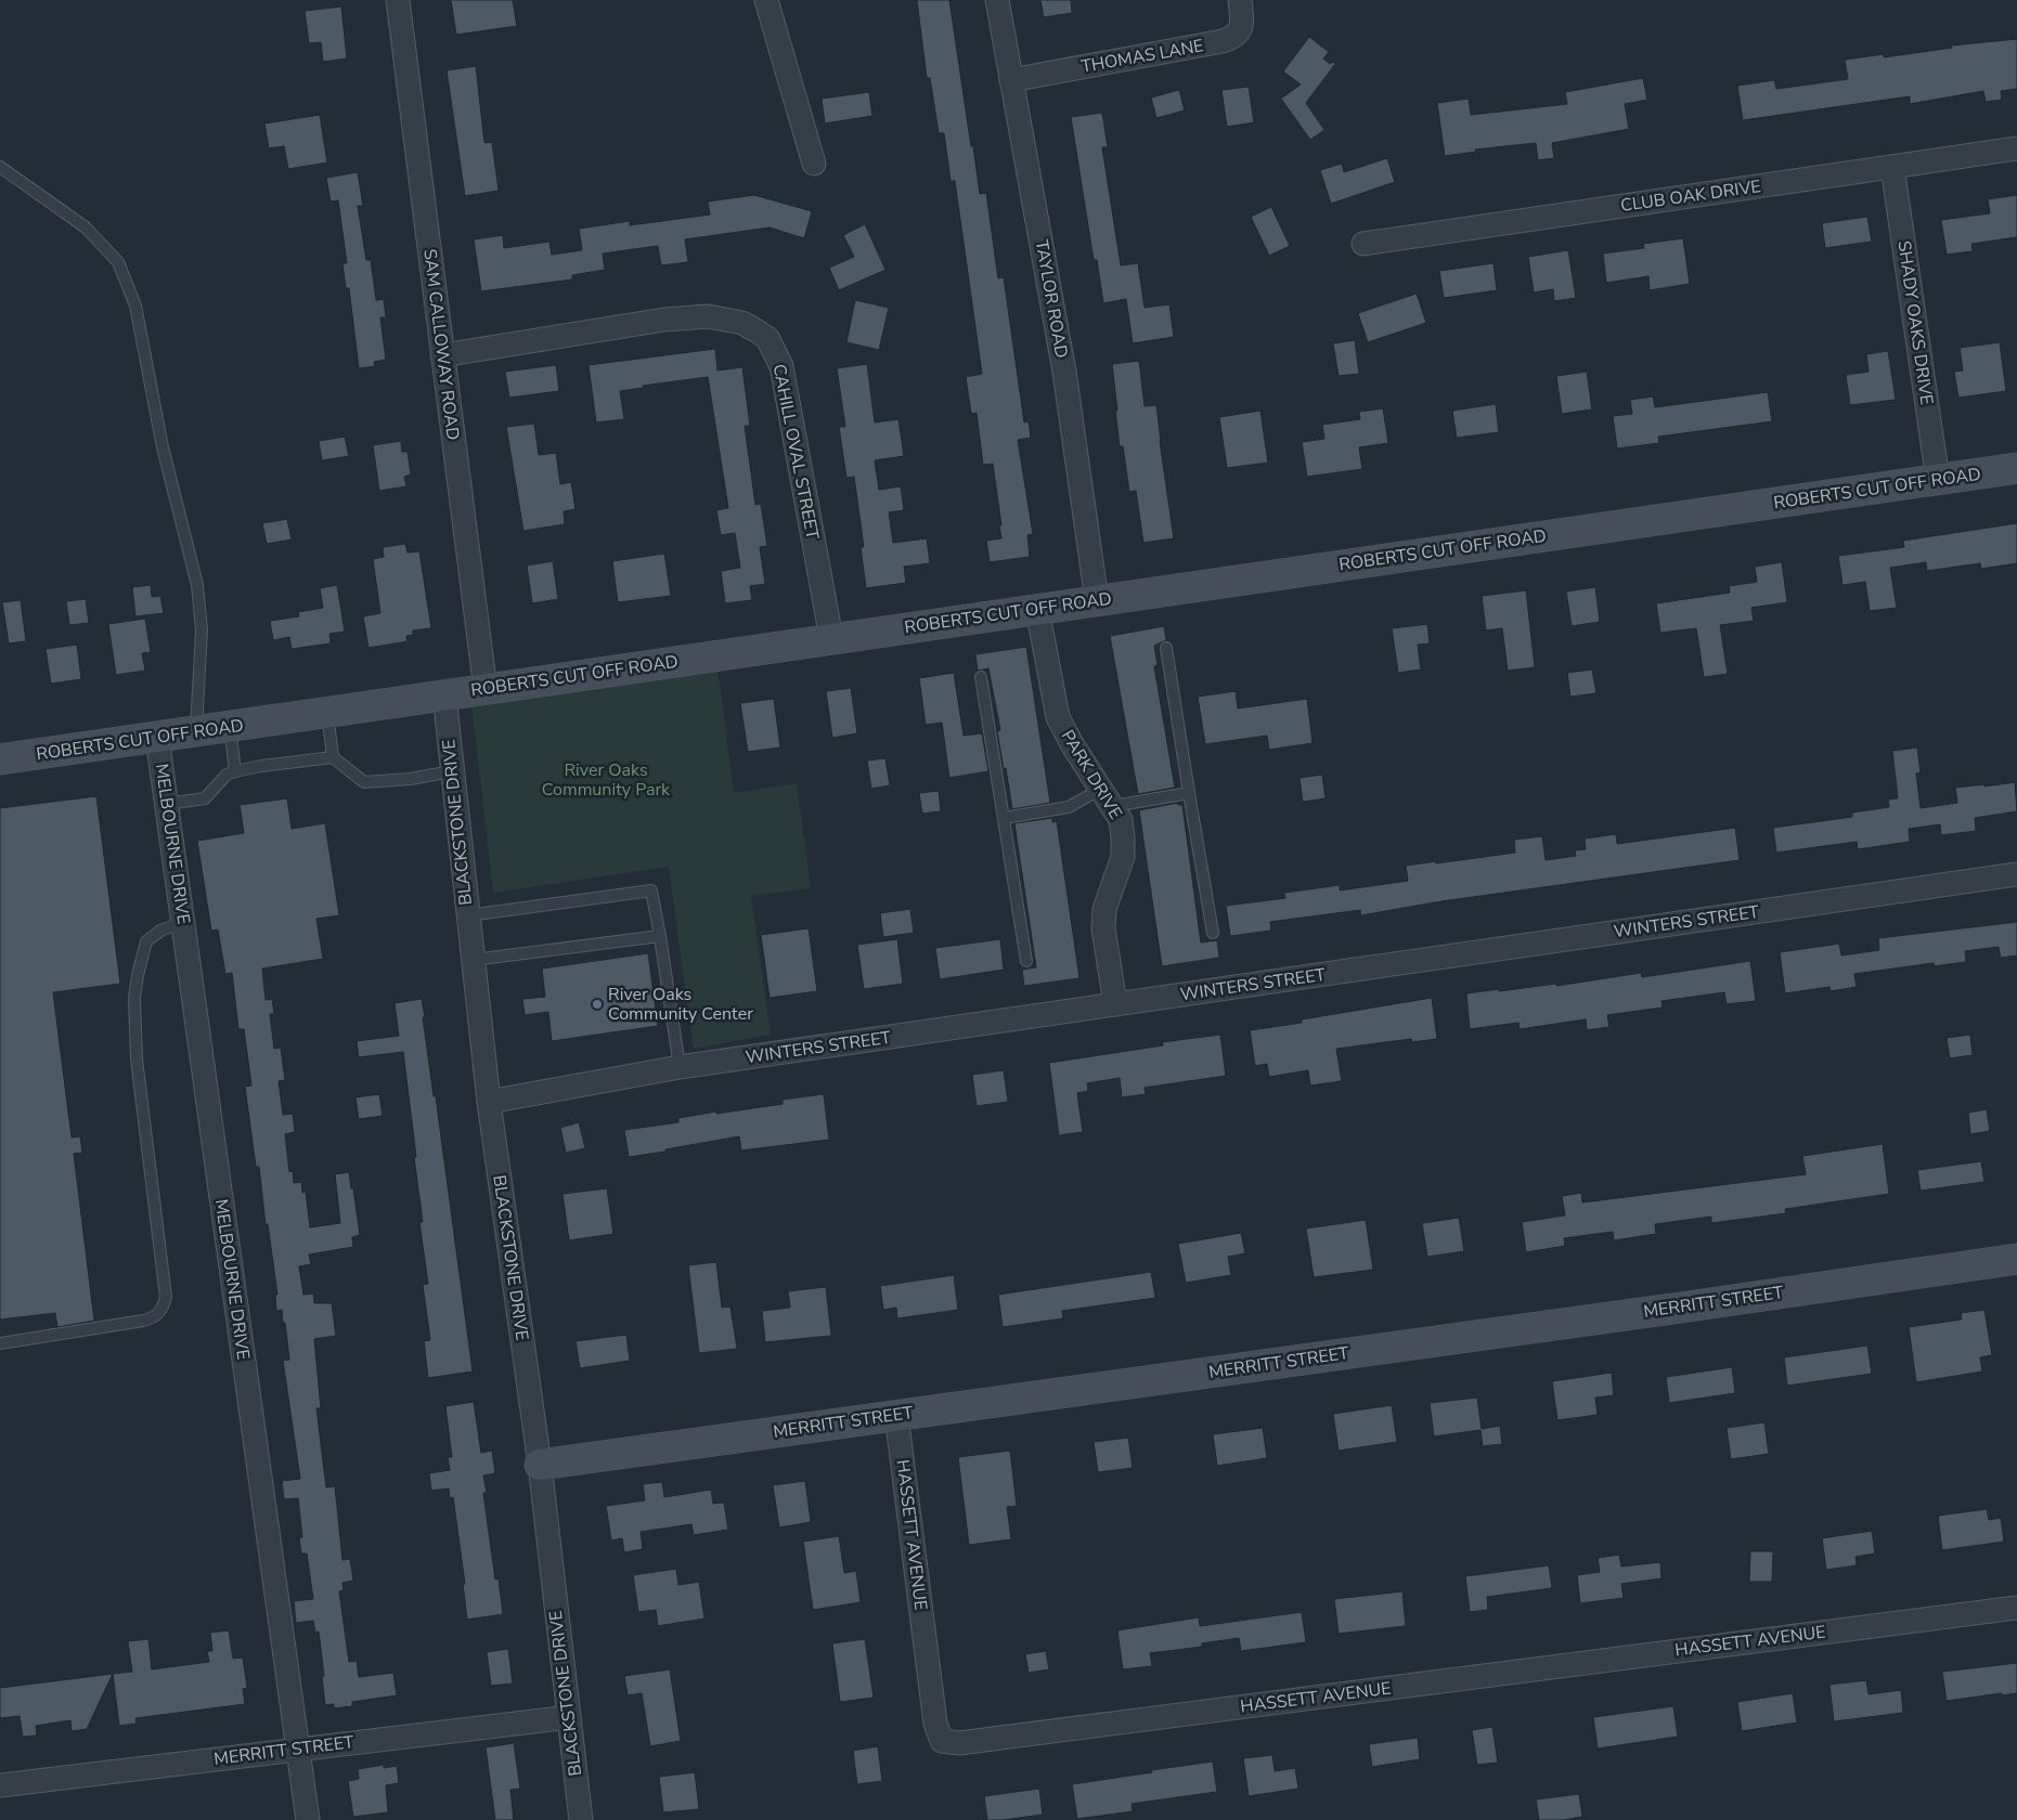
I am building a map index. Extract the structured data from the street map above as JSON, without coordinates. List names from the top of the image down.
{
  "streets": {
    "street": [
      "THOMAS LANE",
      "CLUB OAK DRIVE",
      "TAYLOR ROAD",
      "SHADY OAKS DRIVE",
      "SAM CALLOWAY ROAD",
      "CAHILL OVAL STREET",
      "ROBERTS CUT OFF ROAD",
      "PARK DRIVE",
      "BLACKSTONE DRIVE",
      "MELBOURNE DRIVE",
      "WINTERS STREET",
      "MERRITT STREET",
      "HASSETT AVENUE"
    ]
  },
  "crossings": [
    ["THOMAS LANE", "TAYLOR ROAD"],
    ["CLUB OAK DRIVE", "SHADY OAKS DRIVE"],
    ["TAYLOR ROAD", "ROBERTS CUT OFF ROAD"],
    ["SHADY OAKS DRIVE", "ROBERTS CUT OFF ROAD"],
    ["SAM CALLOWAY ROAD", "CAHILL OVAL STREET"],
    ["SAM CALLOWAY ROAD", "ROBERTS CUT OFF ROAD"],
    ["CAHILL OVAL STREET", "ROBERTS CUT OFF ROAD"],
    ["ROBERTS CUT OFF ROAD", "PARK DRIVE"],
    ["ROBERTS CUT OFF ROAD", "BLACKSTONE DRIVE"],
    ["ROBERTS CUT OFF ROAD", "MELBOURNE DRIVE"],
    ["PARK DRIVE", "WINTERS STREET"],
    ["BLACKSTONE DRIVE", "WINTERS STREET"],
    ["BLACKSTONE DRIVE", "MERRITT STREET"],
    ["MELBOURNE DRIVE", "MERRITT STREET"],
    ["MERRITT STREET", "HASSETT AVENUE"]
  ],
  "parks": ["River Oaks Community Park"],
  "places": ["River Oaks Community Center"]
}
